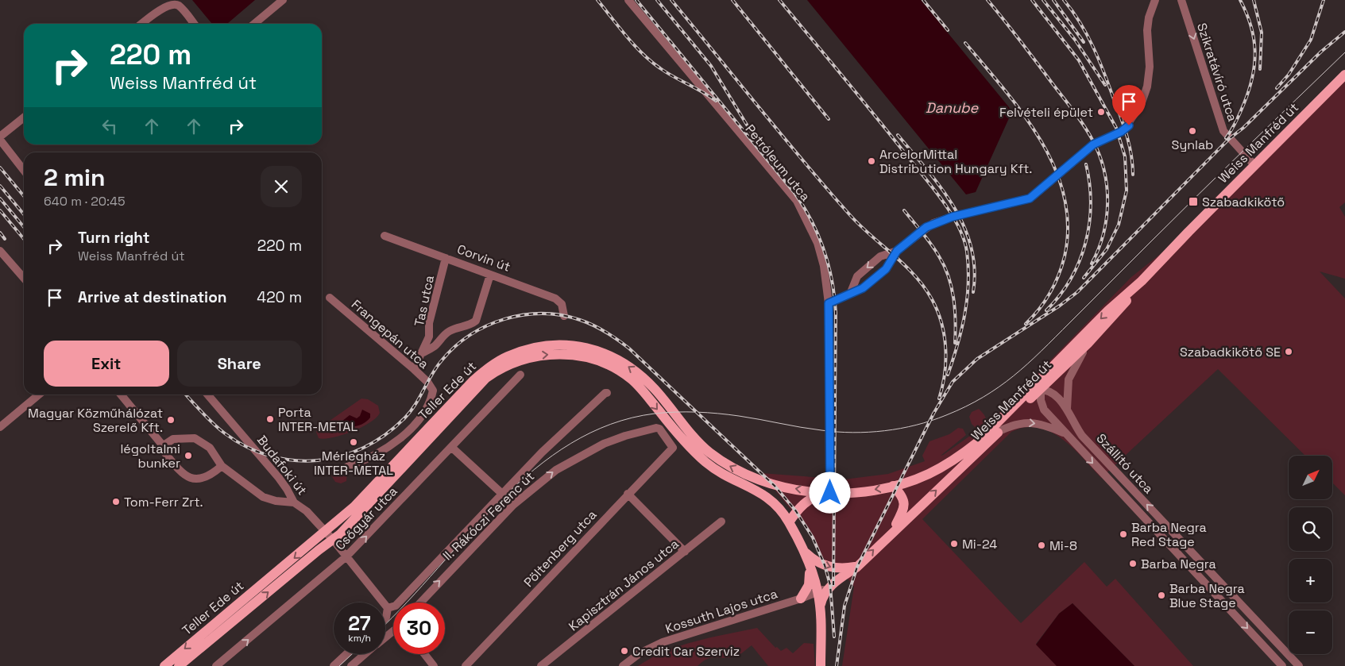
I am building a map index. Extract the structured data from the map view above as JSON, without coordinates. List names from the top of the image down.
{
  "streets": {
    "main road": ["Weiss Manfréd út", "Teller Ede út"],
    "street": [
      "Szikratávíró utca",
      "Petróleum utca",
      "Corvin út",
      "Tas utca",
      "Frangepán utca",
      "Szállító utca",
      "Budafoki út",
      "II. Rákóczi Ferenc út",
      "Csőgyár utca",
      "Pöltenberg utca",
      "Kapisztrán János utca",
      "Kossuth Lajos utca"
    ]
  },
  "crossings": [
    ["Szikratávíró utca", "Weiss Manfréd út"],
    ["Weiss Manfréd út", "Petróleum utca"],
    ["Weiss Manfréd út", "Teller Ede út"],
    ["Weiss Manfréd út", "Szállító utca"],
    ["Weiss Manfréd út", "Kossuth Lajos utca"],
    ["Petróleum utca", "Teller Ede út"],
    ["Corvin út", "Tas utca"],
    ["Tas utca", "Frangepán utca"],
    ["Teller Ede út", "Budafoki út"],
    ["Budafoki út", "II. Rákóczi Ferenc út"],
    ["Budafoki út", "Csőgyár utca"],
    ["II. Rákóczi Ferenc út", "Pöltenberg utca"]
  ],
  "one_way": ["Szikratávíró utca", "Csőgyár utca"],
  "water": ["Danube"],
  "places": {
    "other": [
      "Felvételi épület",
      "Synlab",
      "ArcelorMittal Distribution Hungary Kft.",
      "Szabadkikötő SE",
      "Porta INTER-METAL",
      "Magyar Közműhálózat Szerelő Kft.",
      "Mérlegház INTER-METAL",
      "légoltalmi bunker",
      "Tom-Ferr Zrt.",
      "Barba Negra Red Stage",
      "Mi-24",
      "Mi-8",
      "Barba Negra",
      "Barba Negra Blue Stage",
      "Credit Car Szerviz"
    ],
    "transit": ["Szabadkikötő"]
  },
  "north": "top right",
  "page": {
    "turn": ["220 m", "Weiss Manfréd út"],
    "heading": ["2 min", "640 m · 20:45"],
    "list": [
      {
        "name": "Turn right",
        "note": "Weiss Manfréd út",
        "value": "220 m"
      },
      {
        "name": "Arrive at destination",
        "value": "420 m"
      }
    ],
    "buttons": ["Exit", "Share"],
    "map_buttons": ["+", "−"],
    "speed": "27 km/h",
    "limit": "30"
  }
}
